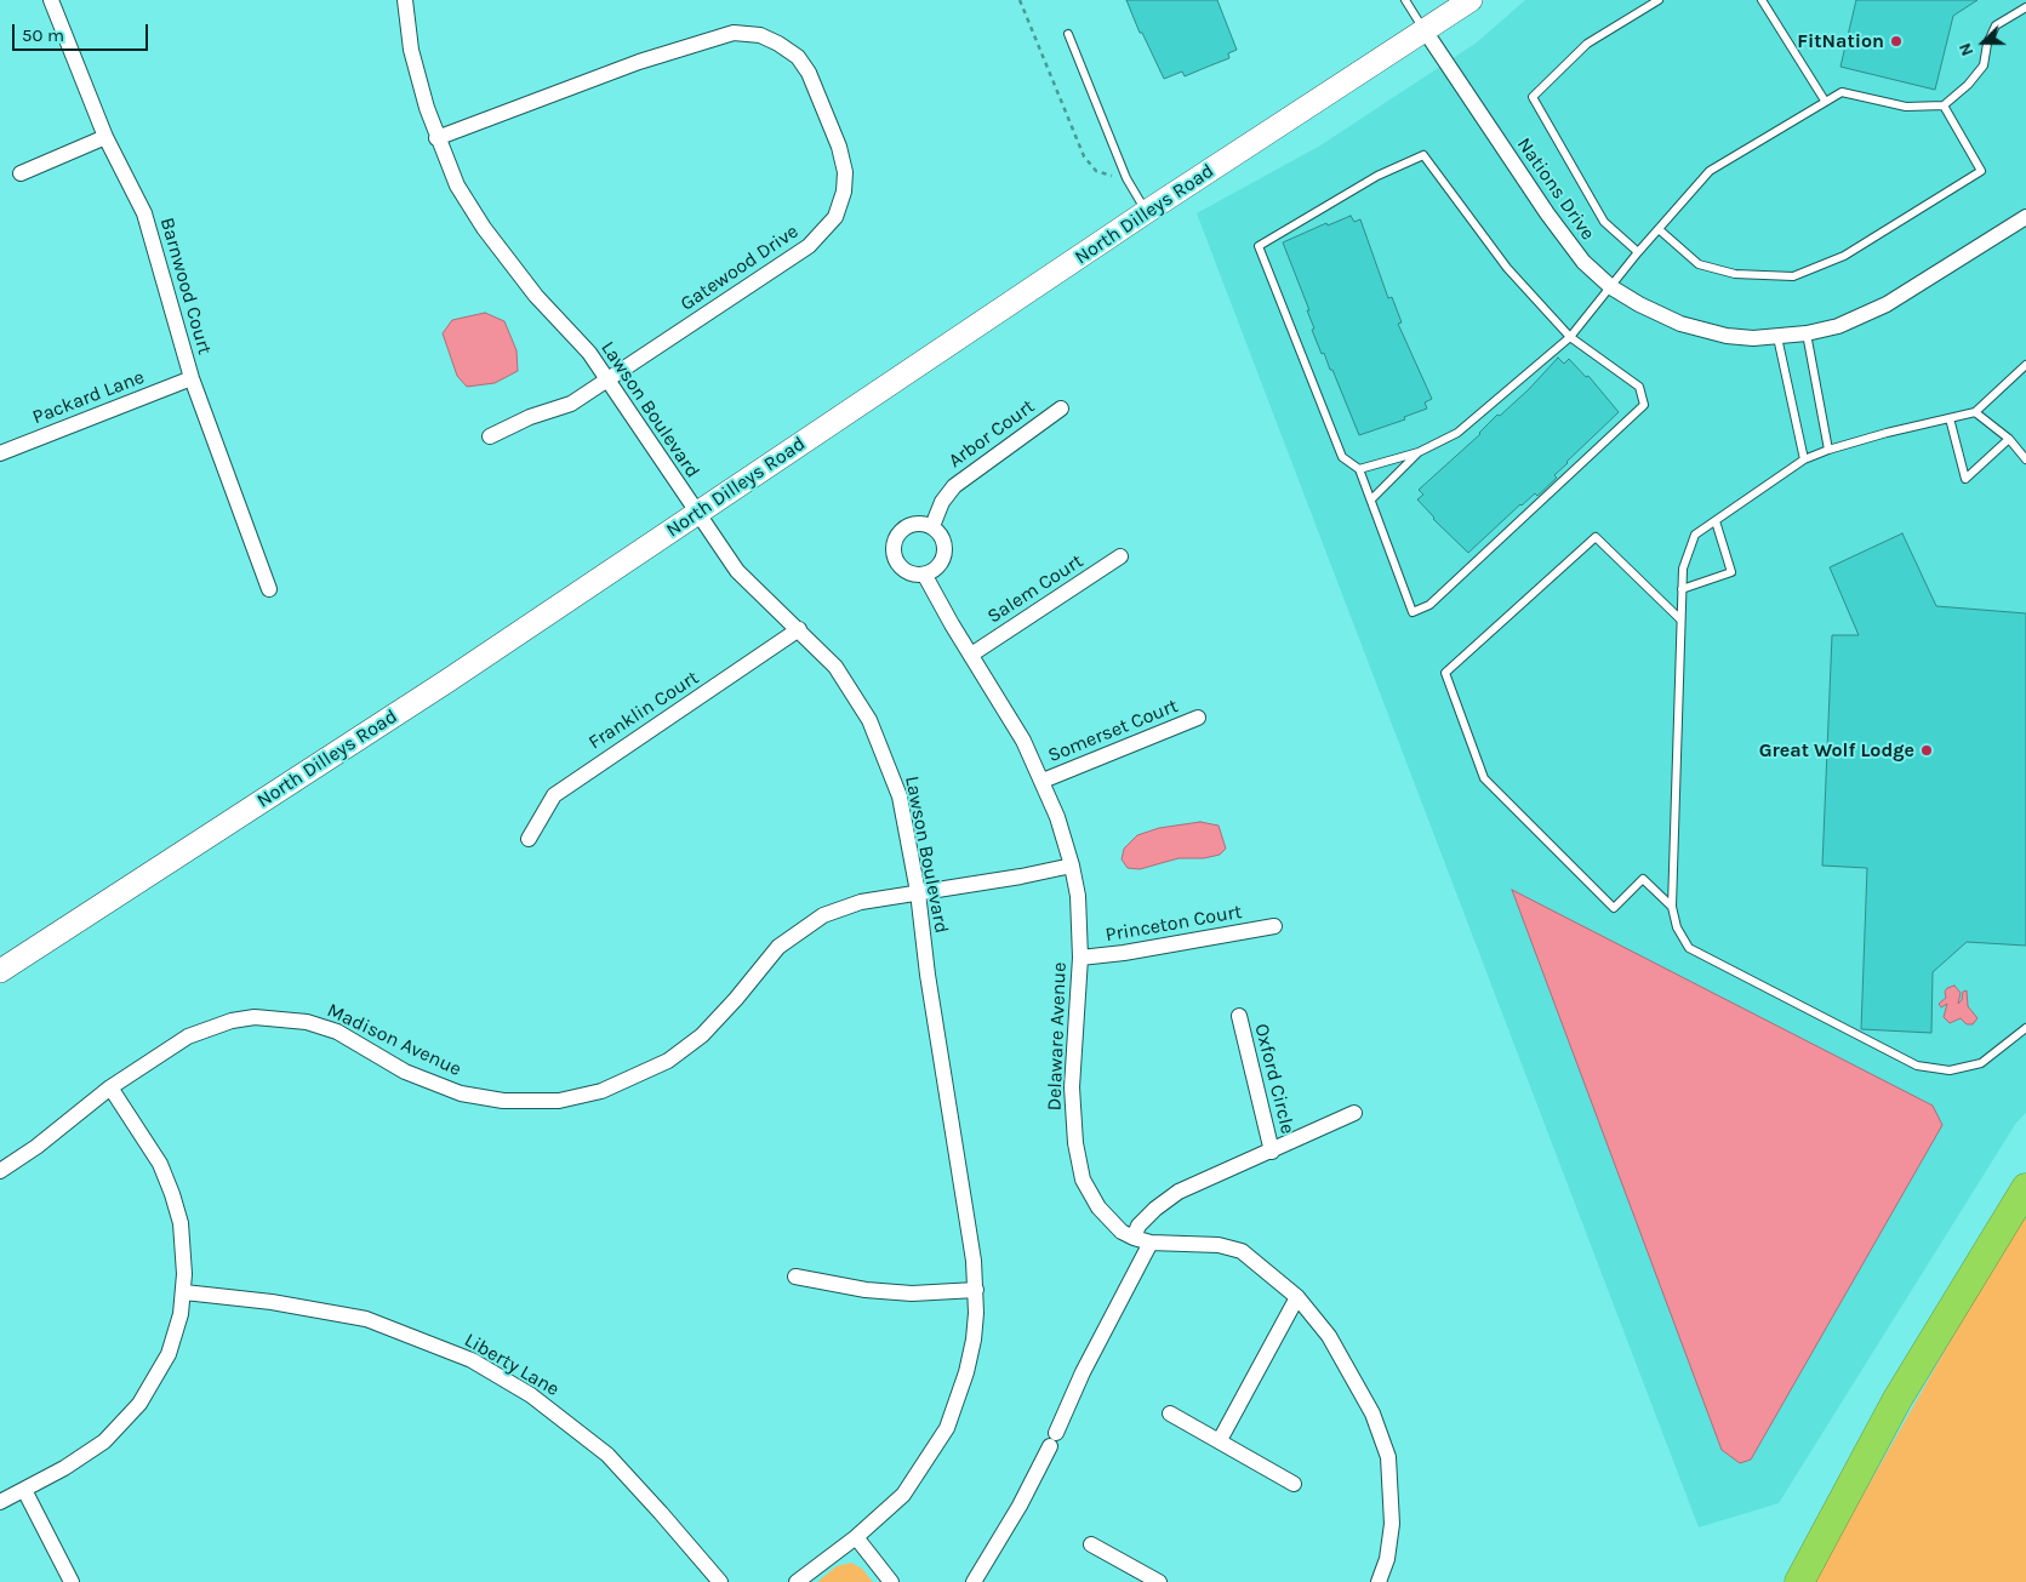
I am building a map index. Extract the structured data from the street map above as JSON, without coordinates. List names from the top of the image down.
{
  "streets": {
    "street": [
      "Nations Drive",
      "North Dilleys Road",
      "Gatewood Drive",
      "Barnwood Court",
      "Packard Lane",
      "Lawson Boulevard",
      "Arbor Court",
      "Salem Court",
      "Franklin Court",
      "Somerset Court",
      "Princeton Court",
      "Delaware Avenue",
      "Madison Avenue",
      "Oxford Circle",
      "Liberty Lane"
    ]
  },
  "crossings": [
    ["Nations Drive", "North Dilleys Road"],
    ["North Dilleys Road", "Lawson Boulevard"],
    ["Gatewood Drive", "Lawson Boulevard"],
    ["Barnwood Court", "Packard Lane"],
    ["Lawson Boulevard", "Franklin Court"],
    ["Lawson Boulevard", "Madison Avenue"],
    ["Arbor Court", "Delaware Avenue"],
    ["Salem Court", "Delaware Avenue"],
    ["Somerset Court", "Delaware Avenue"],
    ["Princeton Court", "Delaware Avenue"],
    ["Delaware Avenue", "Madison Avenue"],
    ["Delaware Avenue", "Oxford Circle"]
  ],
  "places": ["FitNation", "Great Wolf Lodge"],
  "scale_bar": "50 m",
  "north": "left"
}
